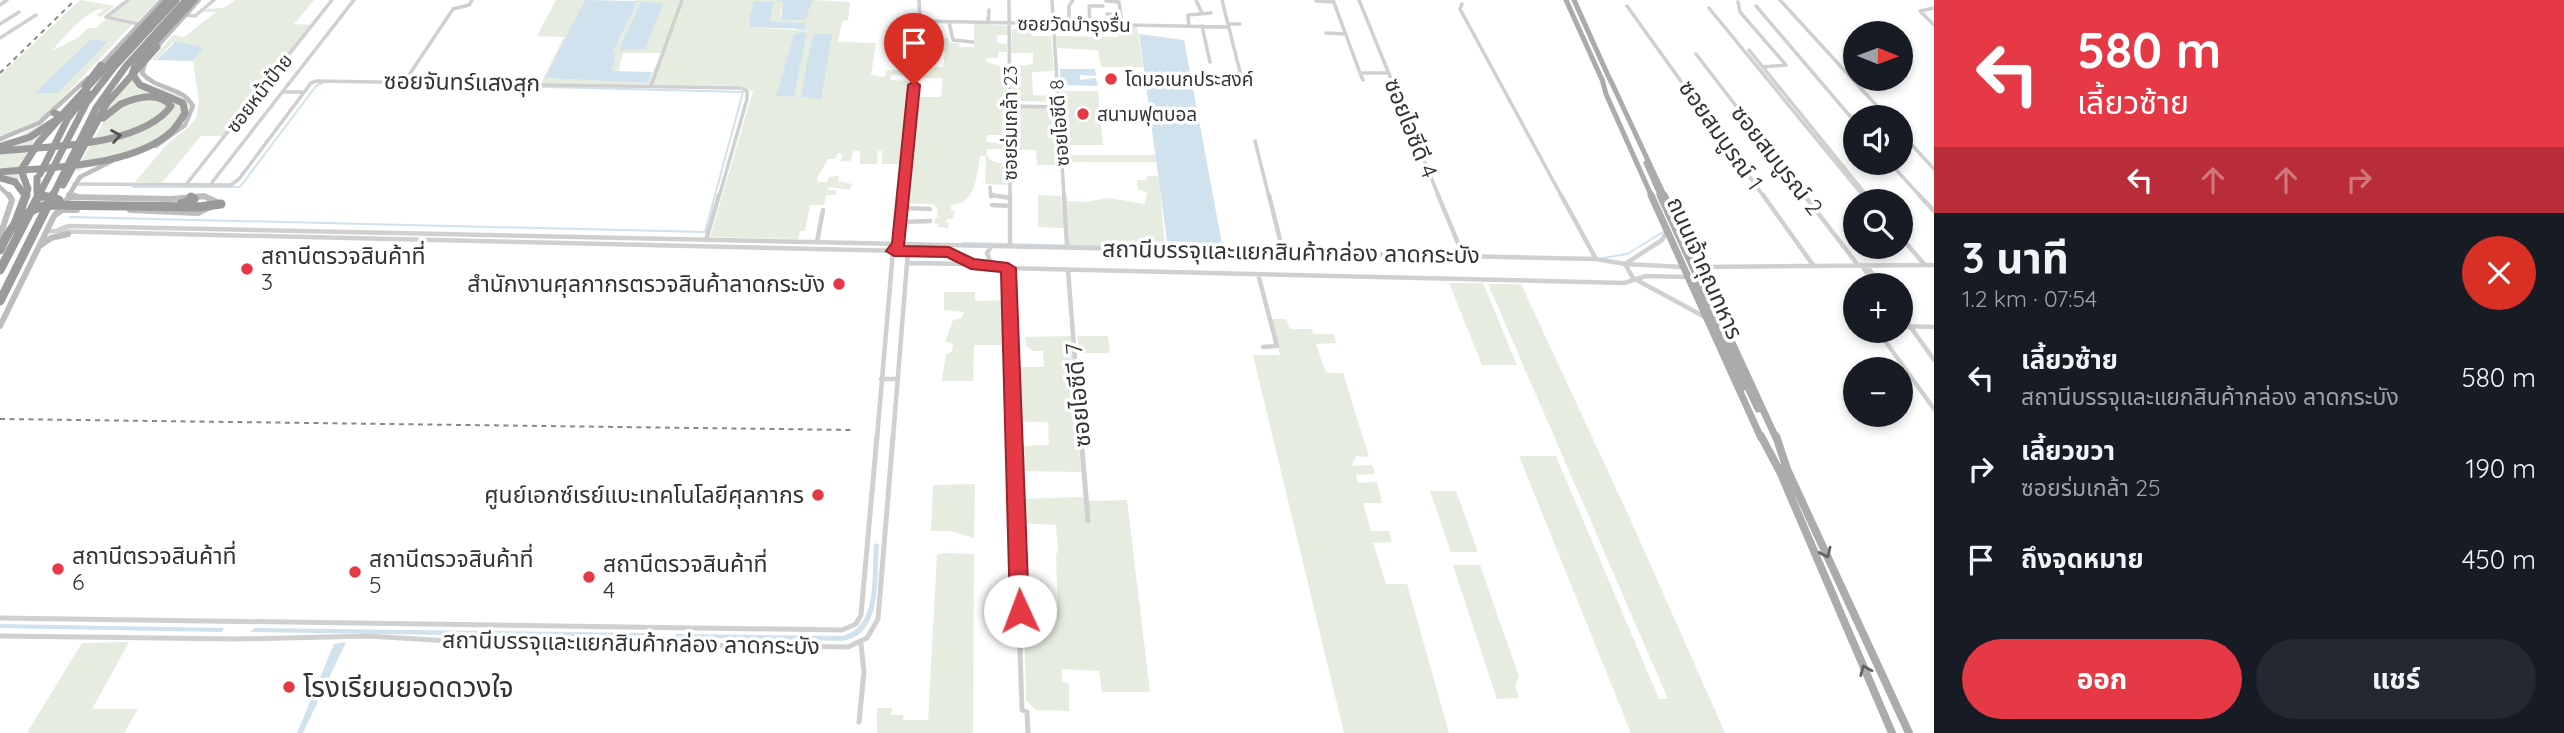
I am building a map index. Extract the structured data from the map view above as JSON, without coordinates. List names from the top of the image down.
{
  "streets": {
    "main road": ["ถนนเจ้าคุณทหาร"],
    "street": [
      "ซอยวัดบำรุงรื่น",
      "ซอยจันทร์แสงสุก",
      "ซอยหน้าป้าย",
      "ซอยร่มเกล้า 23",
      "ซอยไอซีดี 8",
      "ซอยไอซีดี 4",
      "ซอยสมบูรณ์ 1",
      "ซอยสมบูรณ์ 2",
      "สถานีบรรจุและแยกสินค้ากล่อง ลาดกระบัง",
      "ซอยไอซีดี 7"
    ]
  },
  "crossings": [
    ["ซอยวัดบำรุงรื่น", "ซอยร่มเกล้า 23"],
    ["ซอยวัดบำรุงรื่น", "ซอยไอซีดี 8"],
    ["ซอยจันทร์แสงสุก", "สถานีบรรจุและแยกสินค้ากล่อง ลาดกระบัง"],
    ["ซอยร่มเกล้า 23", "สถานีบรรจุและแยกสินค้ากล่อง ลาดกระบัง"],
    ["ซอยไอซีดี 8", "สถานีบรรจุและแยกสินค้ากล่อง ลาดกระบัง"],
    ["ซอยไอซีดี 4", "สถานีบรรจุและแยกสินค้ากล่อง ลาดกระบัง"],
    ["สถานีบรรจุและแยกสินค้ากล่อง ลาดกระบัง", "ถนนเจ้าคุณทหาร"],
    ["สถานีบรรจุและแยกสินค้ากล่อง ลาดกระบัง", "ซอยไอซีดี 7"]
  ],
  "places": [
    "โดมอเนกประสงค์",
    "สนามฟุตบอล",
    "สถานีตรวจสินค้าที่ 3",
    "สำนักงานศุลกากรตรวจสินค้าลาดกระบัง",
    "ศูนย์เอกซ์เรย์แบะเทคโนโลยีศุลกากร",
    "สถานีตรวจสินค้าที่ 6",
    "สถานีตรวจสินค้าที่ 5",
    "สถานีตรวจสินค้าที่ 4",
    "โรงเรียนยอดดวงใจ"
  ],
  "north": "right",
  "page": {
    "turn": ["580 m", "เลี้ยวซ้าย"],
    "map_buttons": ["+", "−"],
    "heading": ["3 นาที", "1.2 km · 07:54"],
    "list": [
      {
        "name": "เลี้ยวซ้าย",
        "note": "สถานีบรรจุและแยกสินค้ากล่อง ลาดกระบัง",
        "value": "580 m"
      },
      {
        "name": "เลี้ยวขวา",
        "note": "ซอยร่มเกล้า 25",
        "value": "190 m"
      },
      {
        "name": "ถึงจุดหมาย",
        "value": "450 m"
      }
    ],
    "buttons": ["ออก", "แชร์"]
  }
}
